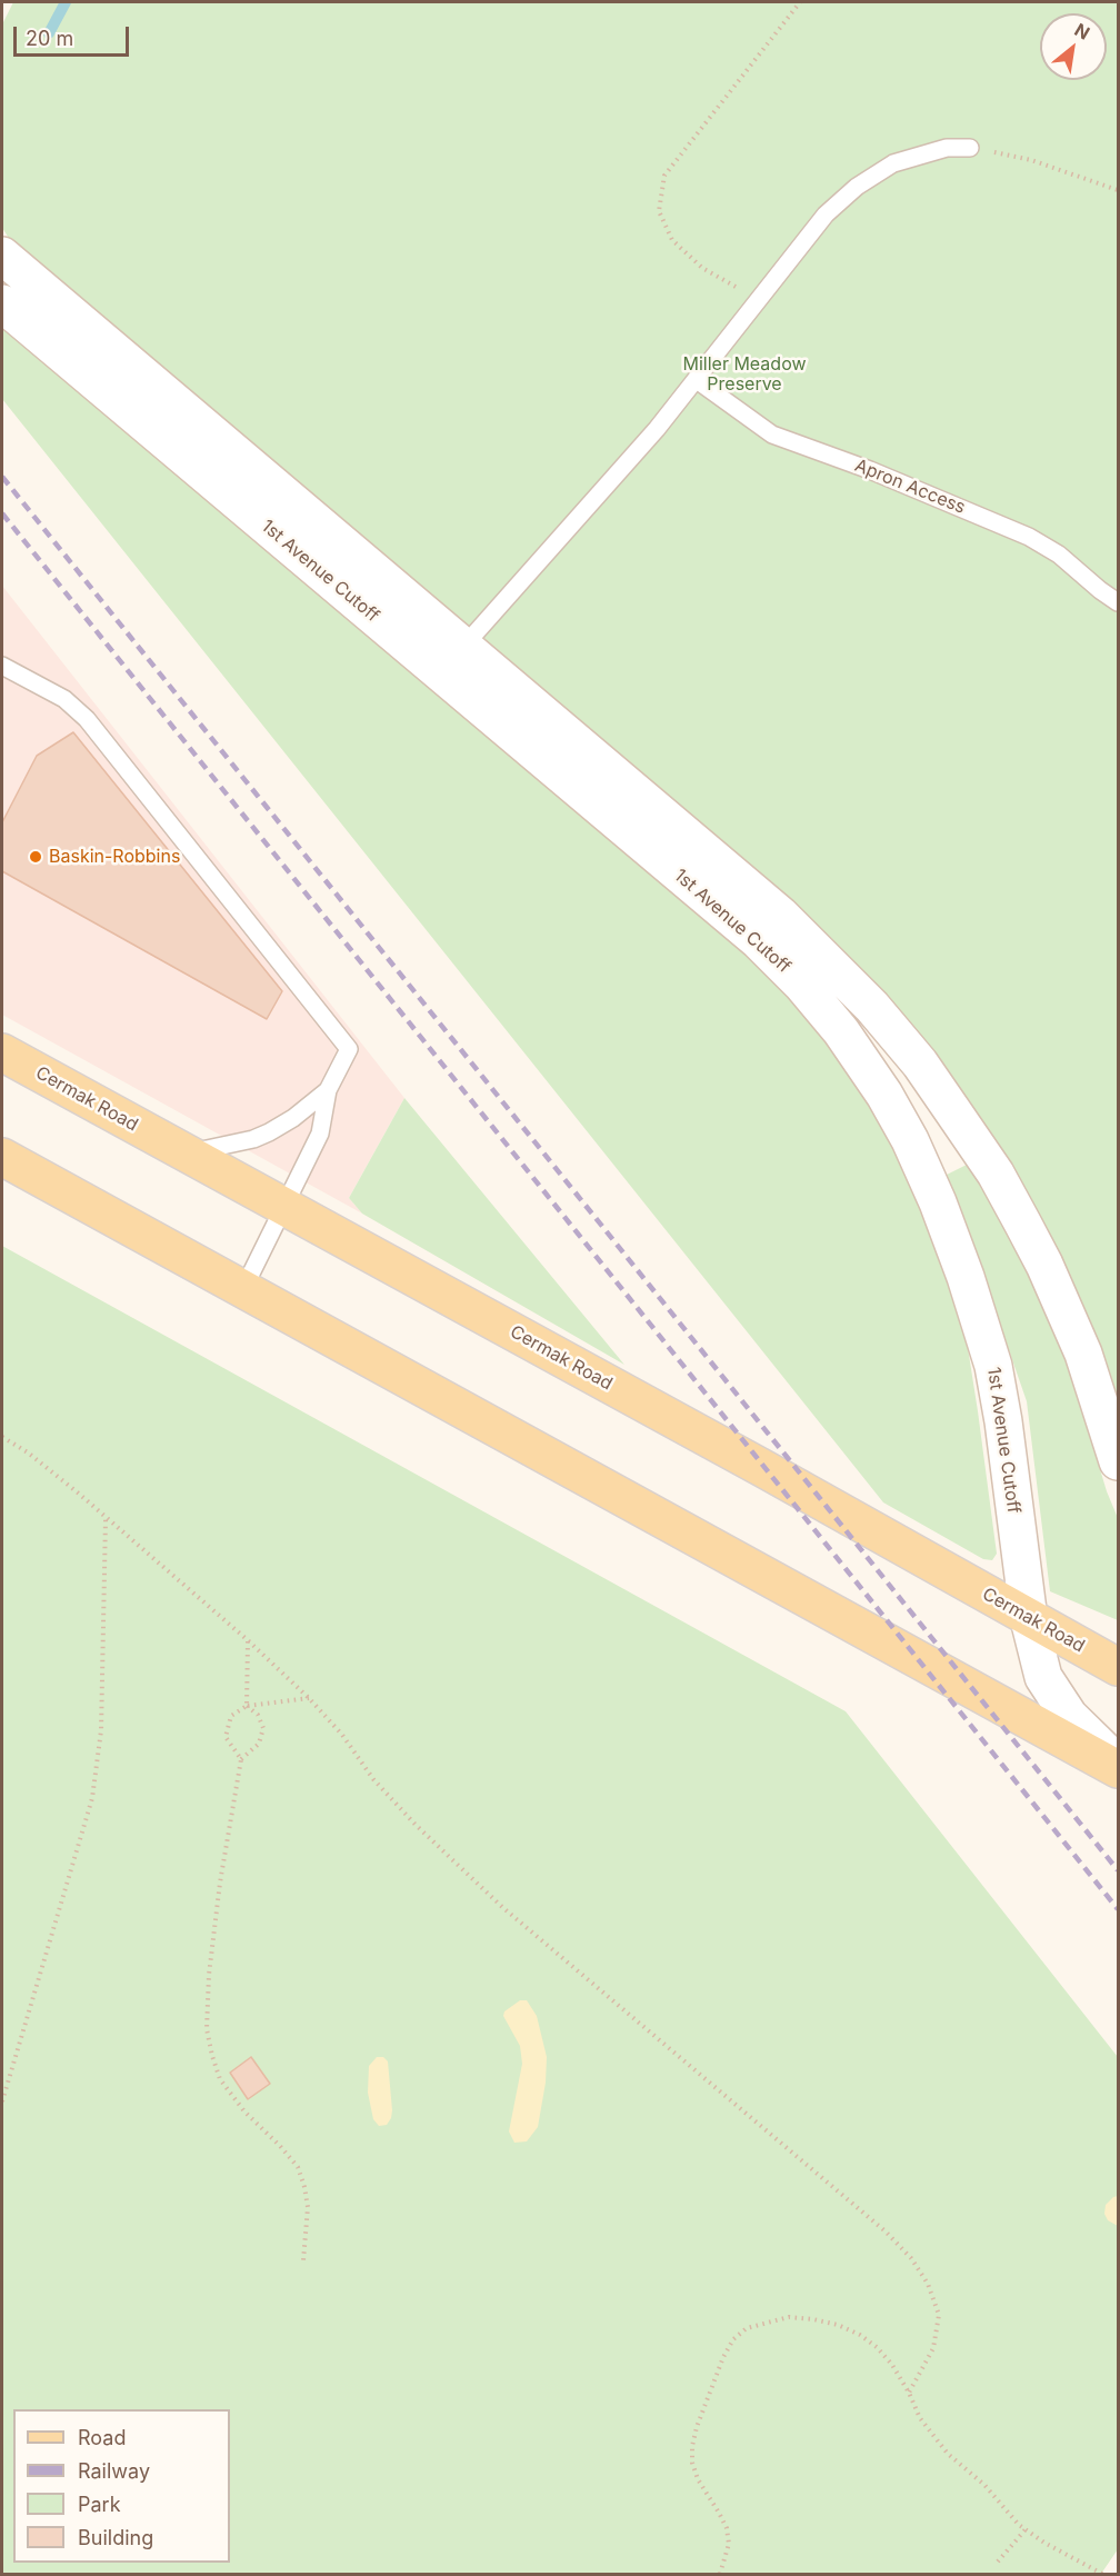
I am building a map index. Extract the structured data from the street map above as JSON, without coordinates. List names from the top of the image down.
{
  "streets": {
    "main road": ["1st Avenue Cutoff", "Cermak Road"],
    "lane": ["Apron Access"]
  },
  "crossings": [
    ["1st Avenue Cutoff", "Cermak Road"]
  ],
  "parks": ["Miller Meadow Preserve"],
  "places": ["Baskin-Robbins"],
  "legend": [
    "Road",
    "Railway",
    "Park",
    "Building"
  ],
  "scale_bar": "20 m",
  "north": "top right"
}
